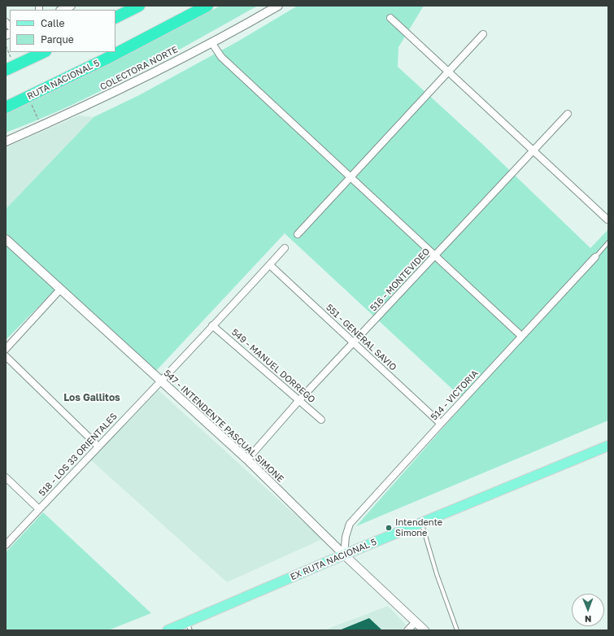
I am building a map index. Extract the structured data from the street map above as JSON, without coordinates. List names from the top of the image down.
{
  "streets": {
    "highway": ["RUTA NACIONAL 5"],
    "main road": ["EX RUTA NACIONAL 5"],
    "street": [
      "COLECTORA NORTE",
      "516 - MONTEVIDEO",
      "551 - GENERAL SAVIO",
      "549 - MANUEL DORREGO",
      "514 - VICTORIA",
      "547 - INTENDENTE PASCUAL SIMONE",
      "518 - LOS 33 ORIENTALES"
    ]
  },
  "crossings": [
    ["516 - MONTEVIDEO", "551 - GENERAL SAVIO"],
    ["516 - MONTEVIDEO", "549 - MANUEL DORREGO"],
    ["516 - MONTEVIDEO", "547 - INTENDENTE PASCUAL SIMONE"],
    ["551 - GENERAL SAVIO", "514 - VICTORIA"],
    ["551 - GENERAL SAVIO", "518 - LOS 33 ORIENTALES"],
    ["549 - MANUEL DORREGO", "518 - LOS 33 ORIENTALES"],
    ["514 - VICTORIA", "547 - INTENDENTE PASCUAL SIMONE"],
    ["514 - VICTORIA", "EX RUTA NACIONAL 5"],
    ["547 - INTENDENTE PASCUAL SIMONE", "518 - LOS 33 ORIENTALES"],
    ["547 - INTENDENTE PASCUAL SIMONE", "EX RUTA NACIONAL 5"]
  ],
  "districts": ["Los Gallitos"],
  "places": ["Intendente Simone"],
  "legend": ["Calle", "Parque"],
  "north": "bottom"
}
